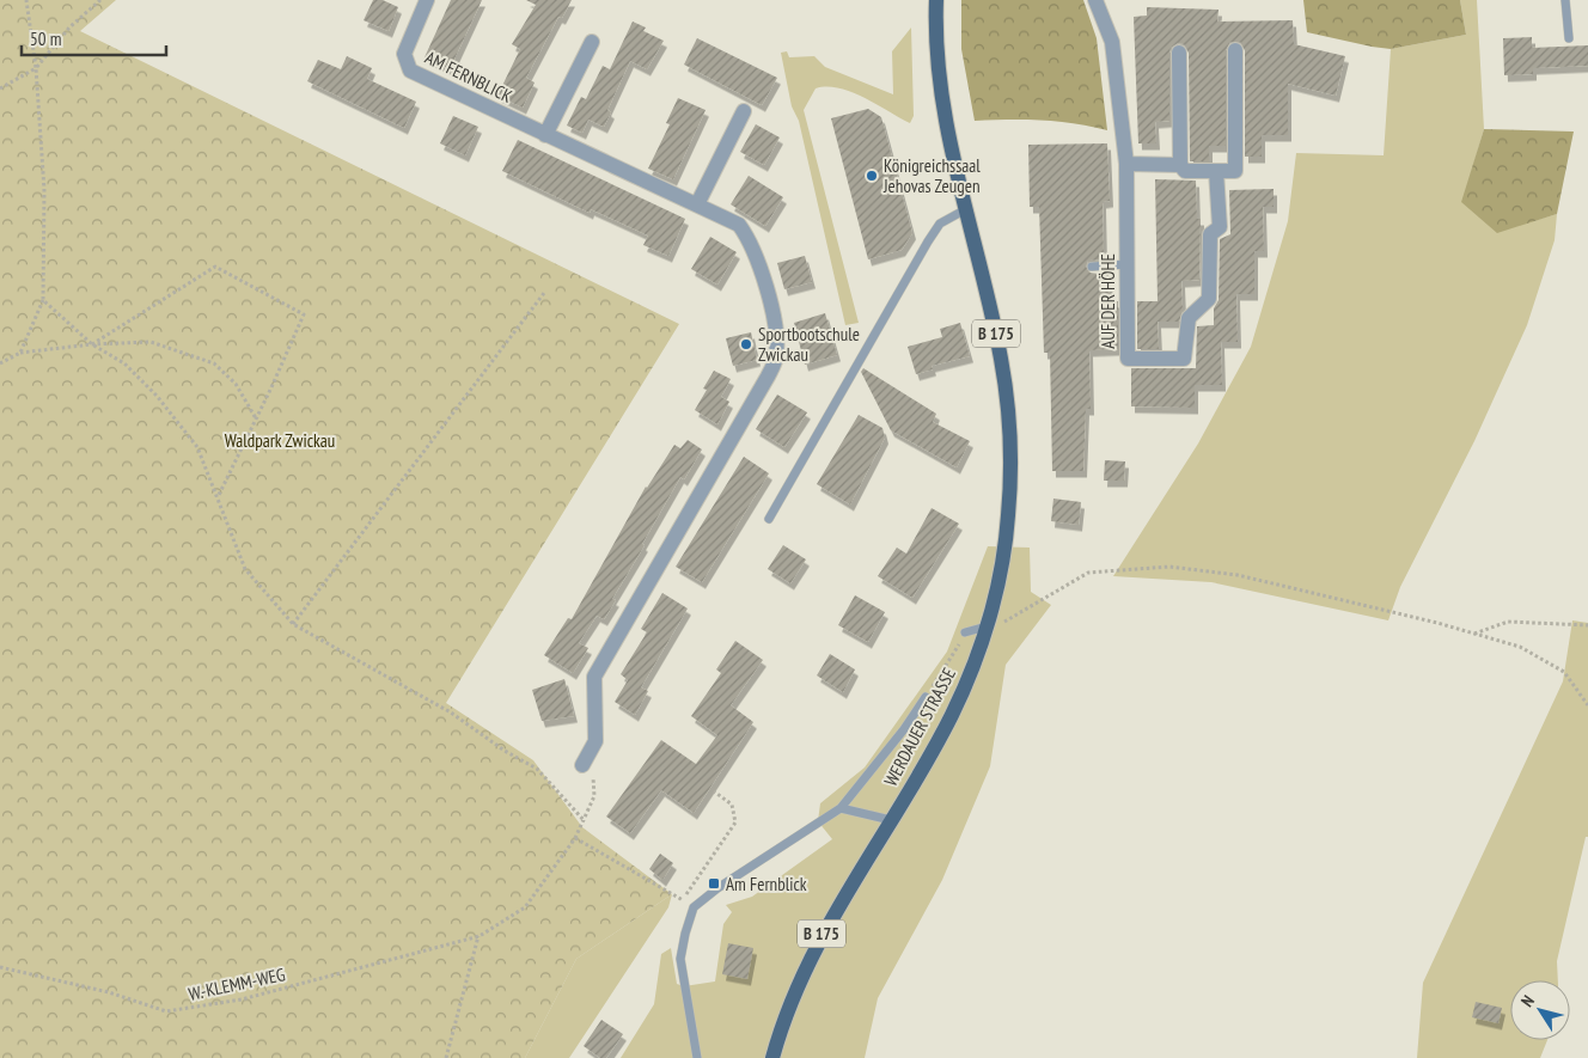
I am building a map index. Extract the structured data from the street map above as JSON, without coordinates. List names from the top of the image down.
{
  "streets": {
    "main road": ["B 175", "WERDAUER STRASSE"],
    "street": ["AM FERNBLICK", "AUF DER HÖHE"],
    "path": ["W.-KLEMM-WEG"]
  },
  "crossings": [
    ["AM FERNBLICK", "W.-KLEMM-WEG"]
  ],
  "parks": ["Waldpark Zwickau"],
  "places": {
    "other": ["Königreichssaal Jehovas Zeugen", "Sportbootschule Zwickau"],
    "transit": ["Am Fernblick"]
  },
  "scale_bar": "50 m",
  "north": "top left"
}
